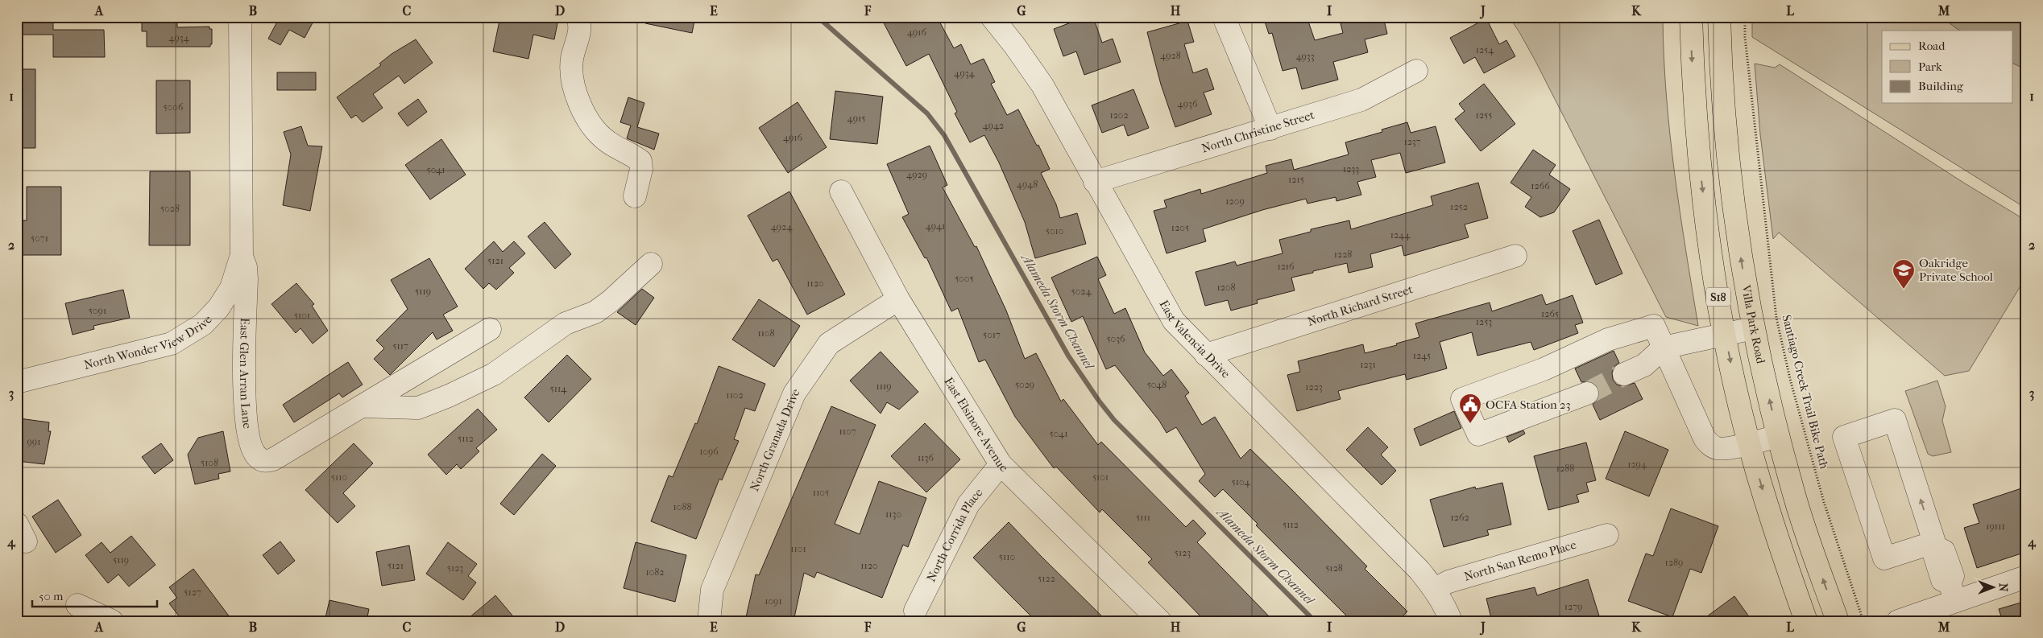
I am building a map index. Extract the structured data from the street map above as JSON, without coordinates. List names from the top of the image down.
{
  "streets": {
    "main road": ["S18", "Villa Park Road"],
    "street": [
      "North Christine Street",
      "North Richard Street",
      "East Valencia Drive",
      "North Wonder View Drive",
      "East Glen Arran Lane",
      "East Elsinore Avenue",
      "North Granada Drive",
      "North Corrida Place",
      "North San Remo Place"
    ],
    "path": ["Santiago Creek Trail Bike Path"]
  },
  "crossings": [
    ["North Christine Street", "East Valencia Drive"],
    ["North Richard Street", "East Valencia Drive"],
    ["East Valencia Drive", "North San Remo Place"],
    ["North Wonder View Drive", "East Glen Arran Lane"],
    ["East Elsinore Avenue", "North Granada Drive"],
    ["East Elsinore Avenue", "North Corrida Place"]
  ],
  "water": ["Alameda Storm Channel"],
  "places": {
    "school or university": ["Oakridge Private School"],
    "public building": ["OCFA Station 23"]
  },
  "house_numbers": [
    "4916",
    "4934",
    "1254",
    "4928",
    "4933",
    "4934",
    "4936",
    "5006",
    "1202",
    "1255",
    "4915",
    "4942",
    "4916",
    "1237",
    "1233",
    "5041",
    "4929",
    "1215",
    "4948",
    "1266",
    "1209",
    "1252",
    "5028",
    "4941",
    "4924",
    "1205",
    "5010",
    "1244",
    "5071",
    "1228",
    "5121",
    "1216",
    "5005",
    "1120",
    "1208",
    "5119",
    "5024",
    "5091",
    "1265",
    "5101",
    "1253",
    "1108",
    "5017",
    "5036",
    "5117",
    "1245",
    "1231",
    "5029",
    "5048",
    "1119",
    "1223",
    "5114",
    "1102",
    "1107",
    "5041",
    "5112",
    "991",
    "1096",
    "1136",
    "5108",
    "1294",
    "1288",
    "5110",
    "5101",
    "5104",
    "1105",
    "1088",
    "1130",
    "5111",
    "1262",
    "5112",
    "19111",
    "1101",
    "5123",
    "5110",
    "5119",
    "1289",
    "5121",
    "1120",
    "5123",
    "5128",
    "1082",
    "5122",
    "5127",
    "1091",
    "1279"
  ],
  "legend": ["Road", "Park", "Building"],
  "scale_bar": "50 m",
  "north": "right",
  "grid": {
    "columns": [
      "A",
      "B",
      "C",
      "D",
      "E",
      "F",
      "G",
      "H",
      "I",
      "J",
      "K",
      "L",
      "M"
    ],
    "rows": [
      "1",
      "2",
      "3",
      "4"
    ]
  }
}
